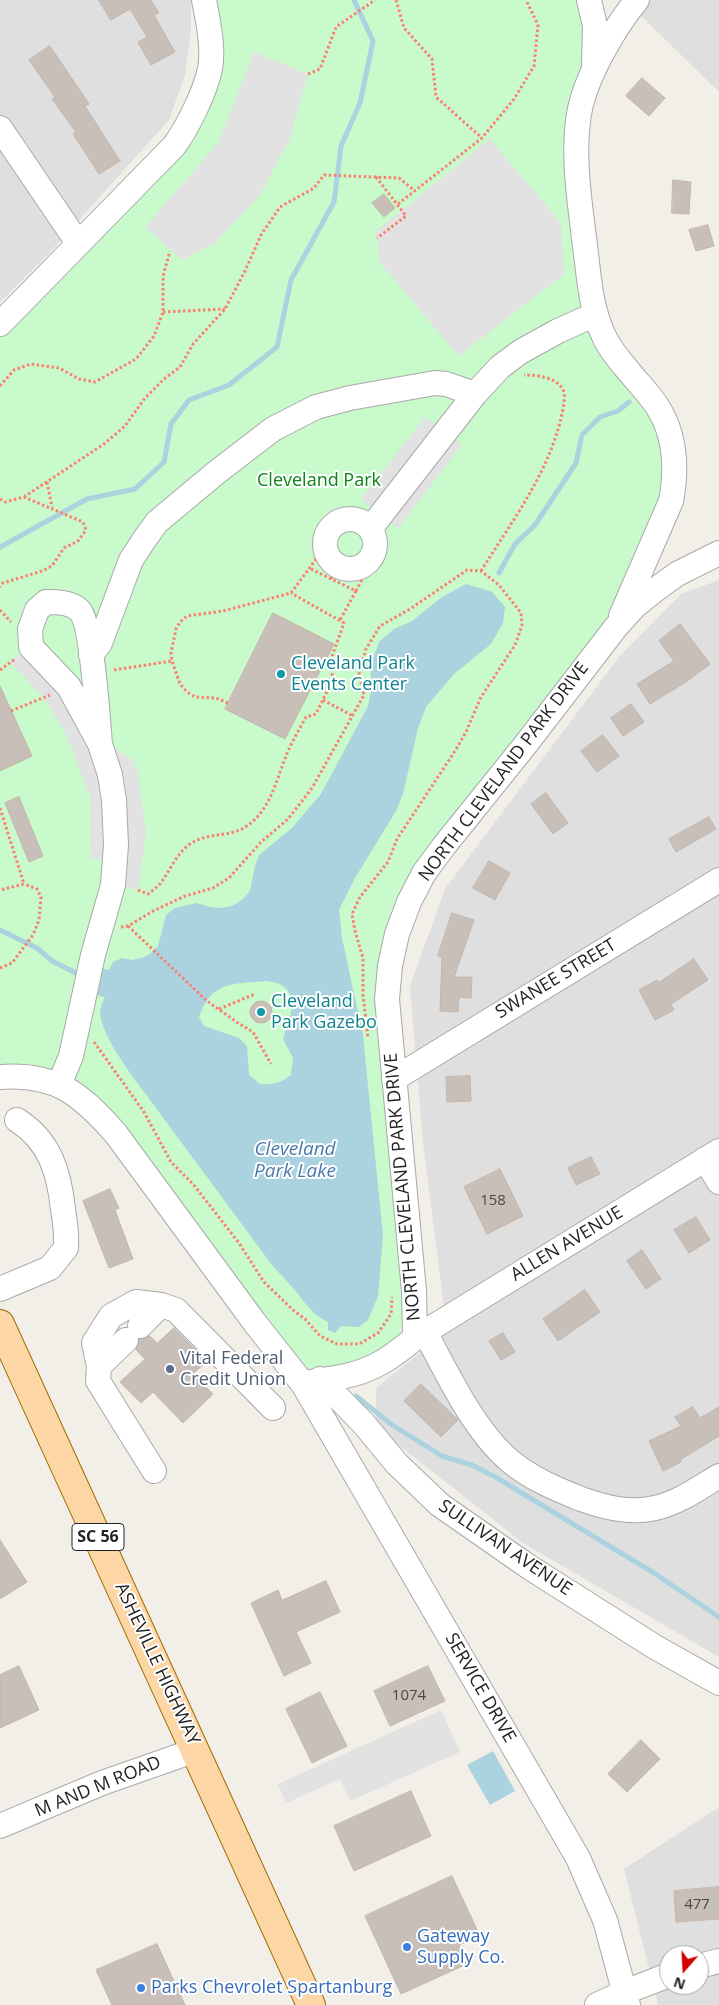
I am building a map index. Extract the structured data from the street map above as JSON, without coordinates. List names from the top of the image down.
{
  "streets": {
    "main road": ["SC 56", "ASHEVILLE HIGHWAY"],
    "street": [
      "NORTH CLEVELAND PARK DRIVE",
      "SWANEE STREET",
      "ALLEN AVENUE",
      "SULLIVAN AVENUE",
      "SERVICE DRIVE",
      "M AND M ROAD"
    ]
  },
  "crossings": [
    ["NORTH CLEVELAND PARK DRIVE", "SWANEE STREET"],
    ["NORTH CLEVELAND PARK DRIVE", "ALLEN AVENUE"],
    ["NORTH CLEVELAND PARK DRIVE", "SULLIVAN AVENUE"],
    ["NORTH CLEVELAND PARK DRIVE", "SERVICE DRIVE"],
    ["SULLIVAN AVENUE", "SERVICE DRIVE"],
    ["ASHEVILLE HIGHWAY", "M AND M ROAD"]
  ],
  "water": ["Cleveland Park Lake"],
  "parks": ["Cleveland Park"],
  "places": [
    "Cleveland Park Events Center",
    "Cleveland Park Gazebo",
    "Vital Federal Credit Union",
    "Gateway Supply Co.",
    "Parks Chevrolet Spartanburg"
  ],
  "house_numbers": ["158", "1074", "477"],
  "north": "bottom"
}
